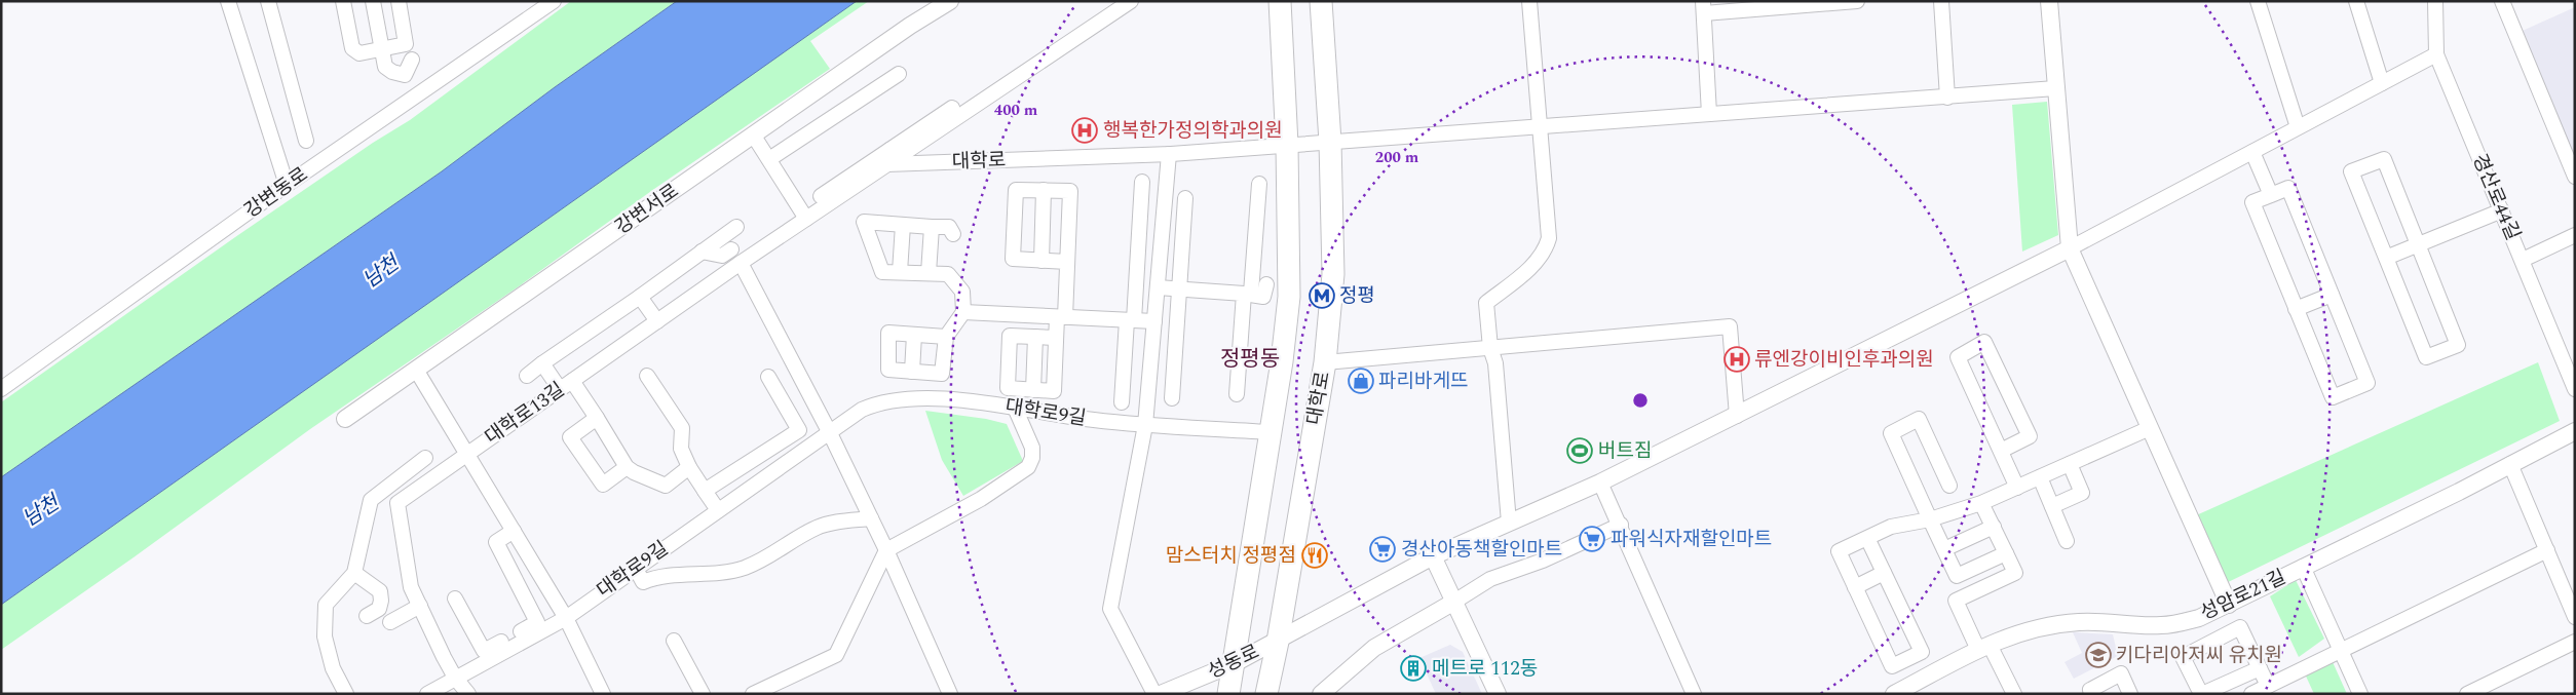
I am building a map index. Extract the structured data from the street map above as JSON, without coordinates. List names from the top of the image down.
{
  "streets": {
    "main road": ["대학로"],
    "street": [
      "강변동로",
      "경산로44길",
      "강변서로",
      "대학로9길",
      "대학로13길",
      "성암로21길",
      "성동로"
    ]
  },
  "crossings": [
    ["대학로", "대학로13길"],
    ["대학로", "성동로"],
    ["대학로9길", "대학로13길"]
  ],
  "districts": ["정평동"],
  "water": ["남천"],
  "places": {
    "hospital": ["행복한가정의학과의원", "류엔강이비인후과의원"],
    "metro station": ["정평"],
    "shop": ["파리바게뜨"],
    "sports": ["버트짐"],
    "supermarket": ["파워식자재할인마트", "경산아동책할인마트"],
    "restaurant": ["맘스터치 정평점"],
    "school or university": ["키다리아저씨 유치원"],
    "building": ["메트로 112동"]
  },
  "rings": ["400 m", "200 m"]
}
